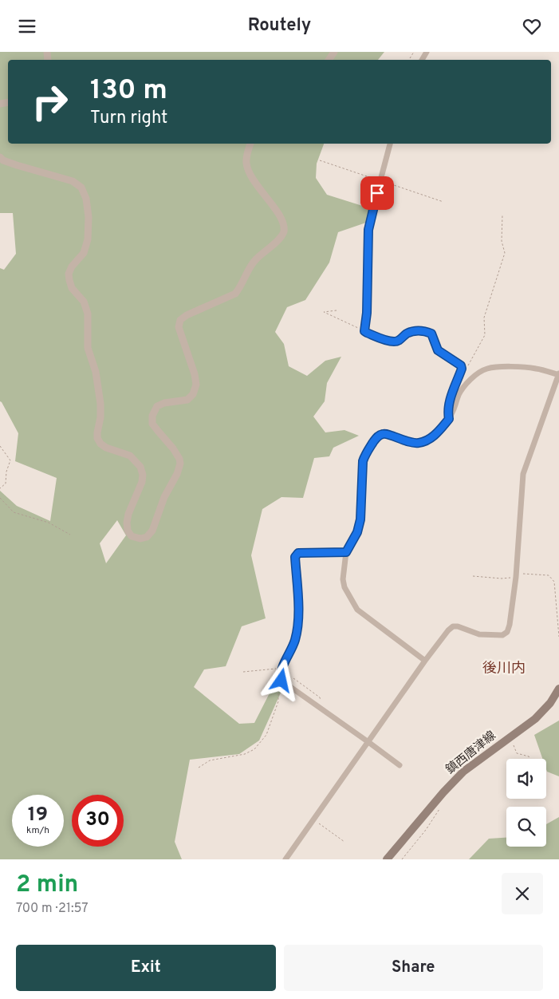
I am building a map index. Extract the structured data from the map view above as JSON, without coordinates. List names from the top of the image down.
{
  "streets": {
    "main road": ["鎮西唐津線"]
  },
  "districts": ["後川内"],
  "page": {
    "header": "Routely",
    "turn": ["130 m", "Turn right"],
    "speed": "19 km/h",
    "limit": "30",
    "heading": ["2 min", "700 m · 21:57"],
    "buttons": ["Exit", "Share"]
  }
}
